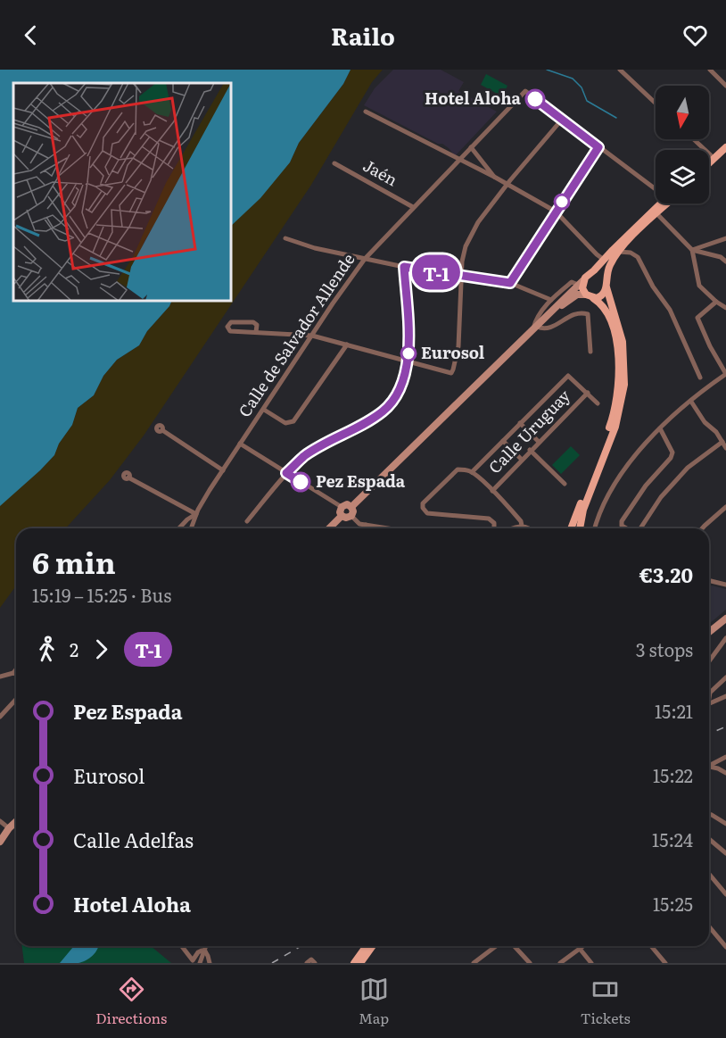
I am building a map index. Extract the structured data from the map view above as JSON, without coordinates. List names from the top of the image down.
{
  "streets": {
    "street": ["Jaén", "Calle de Salvador Allende", "Calle Uruguay"]
  },
  "crossings": [
    ["Jaén", "Calle de Salvador Allende"]
  ],
  "places": ["Hotel Aloha", "Eurosol", "Pez Espada"],
  "lines": ["bus line T-1"],
  "north": "bottom",
  "page": {
    "header": "Railo",
    "on_map": "T-1",
    "heading": ["6 min", "15:19 – 15:25 · Bus", "€3.20"],
    "legs": ["2", "T-1", "3 stops"],
    "list": [
      {
        "name": "Pez Espada",
        "value": "15:21"
      },
      {
        "name": "Eurosol",
        "value": "15:22"
      },
      {
        "name": "Calle Adelfas",
        "value": "15:24"
      },
      {
        "name": "Hotel Aloha",
        "value": "15:25"
      }
    ],
    "tabs": ["Directions", "Map", "Tickets"]
  }
}
